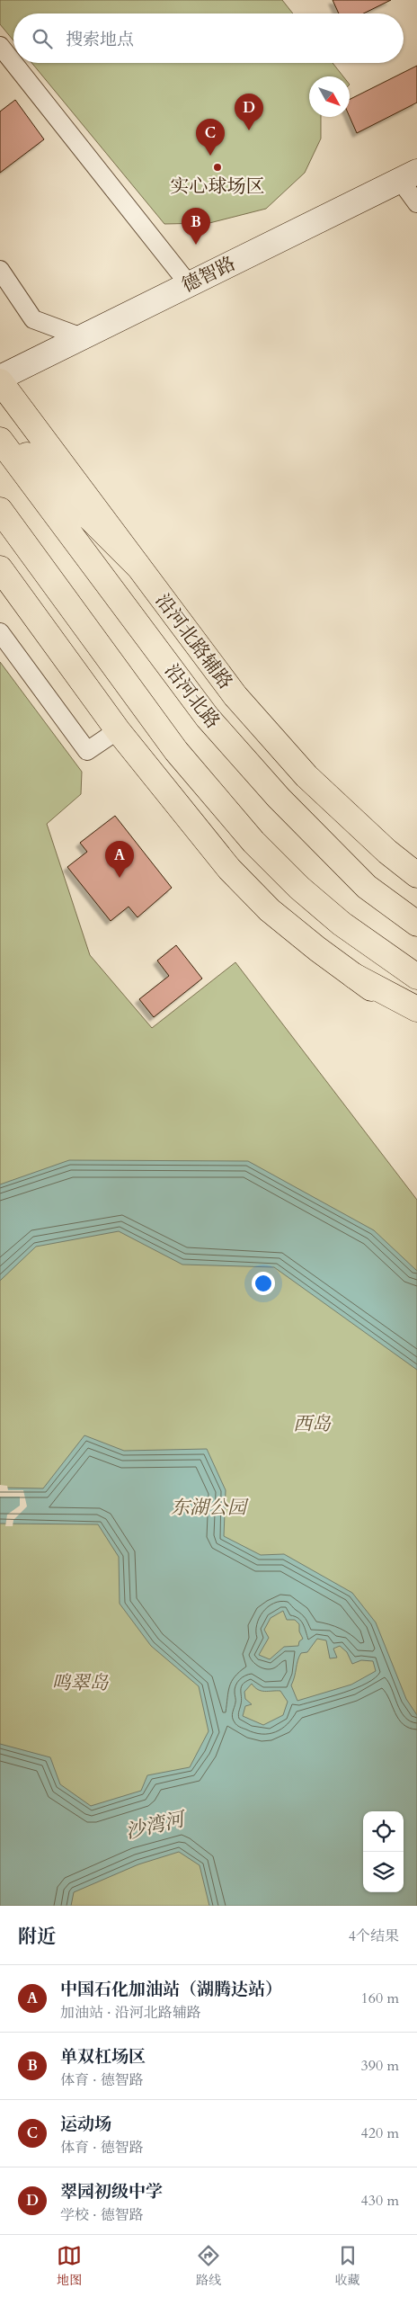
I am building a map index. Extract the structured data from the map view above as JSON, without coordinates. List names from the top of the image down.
{
  "streets": {
    "main road": ["沿河北路辅路", "沿河北路"],
    "street": ["德智路"]
  },
  "water": ["沙湾河"],
  "parks": ["西岛", "东湖公园", "鸣翠岛"],
  "places": ["实心球场区"],
  "north": "bottom right",
  "page": {
    "search": "搜索地点",
    "pins": [
      "D",
      "C",
      "B",
      "A"
    ],
    "heading": ["附近", "4个结果"],
    "list": [
      {
        "mark": "A",
        "name": "中国石化加油站（湖腾达站）",
        "note": "加油站 · 沿河北路辅路",
        "value": "160 m"
      },
      {
        "mark": "B",
        "name": "单双杠场区",
        "note": "体育 · 德智路",
        "value": "390 m"
      },
      {
        "mark": "C",
        "name": "运动场",
        "note": "体育 · 德智路",
        "value": "420 m"
      },
      {
        "mark": "D",
        "name": "翠园初级中学",
        "note": "学校 · 德智路",
        "value": "430 m"
      }
    ],
    "nav": ["地图", "路线", "收藏"]
  }
}
